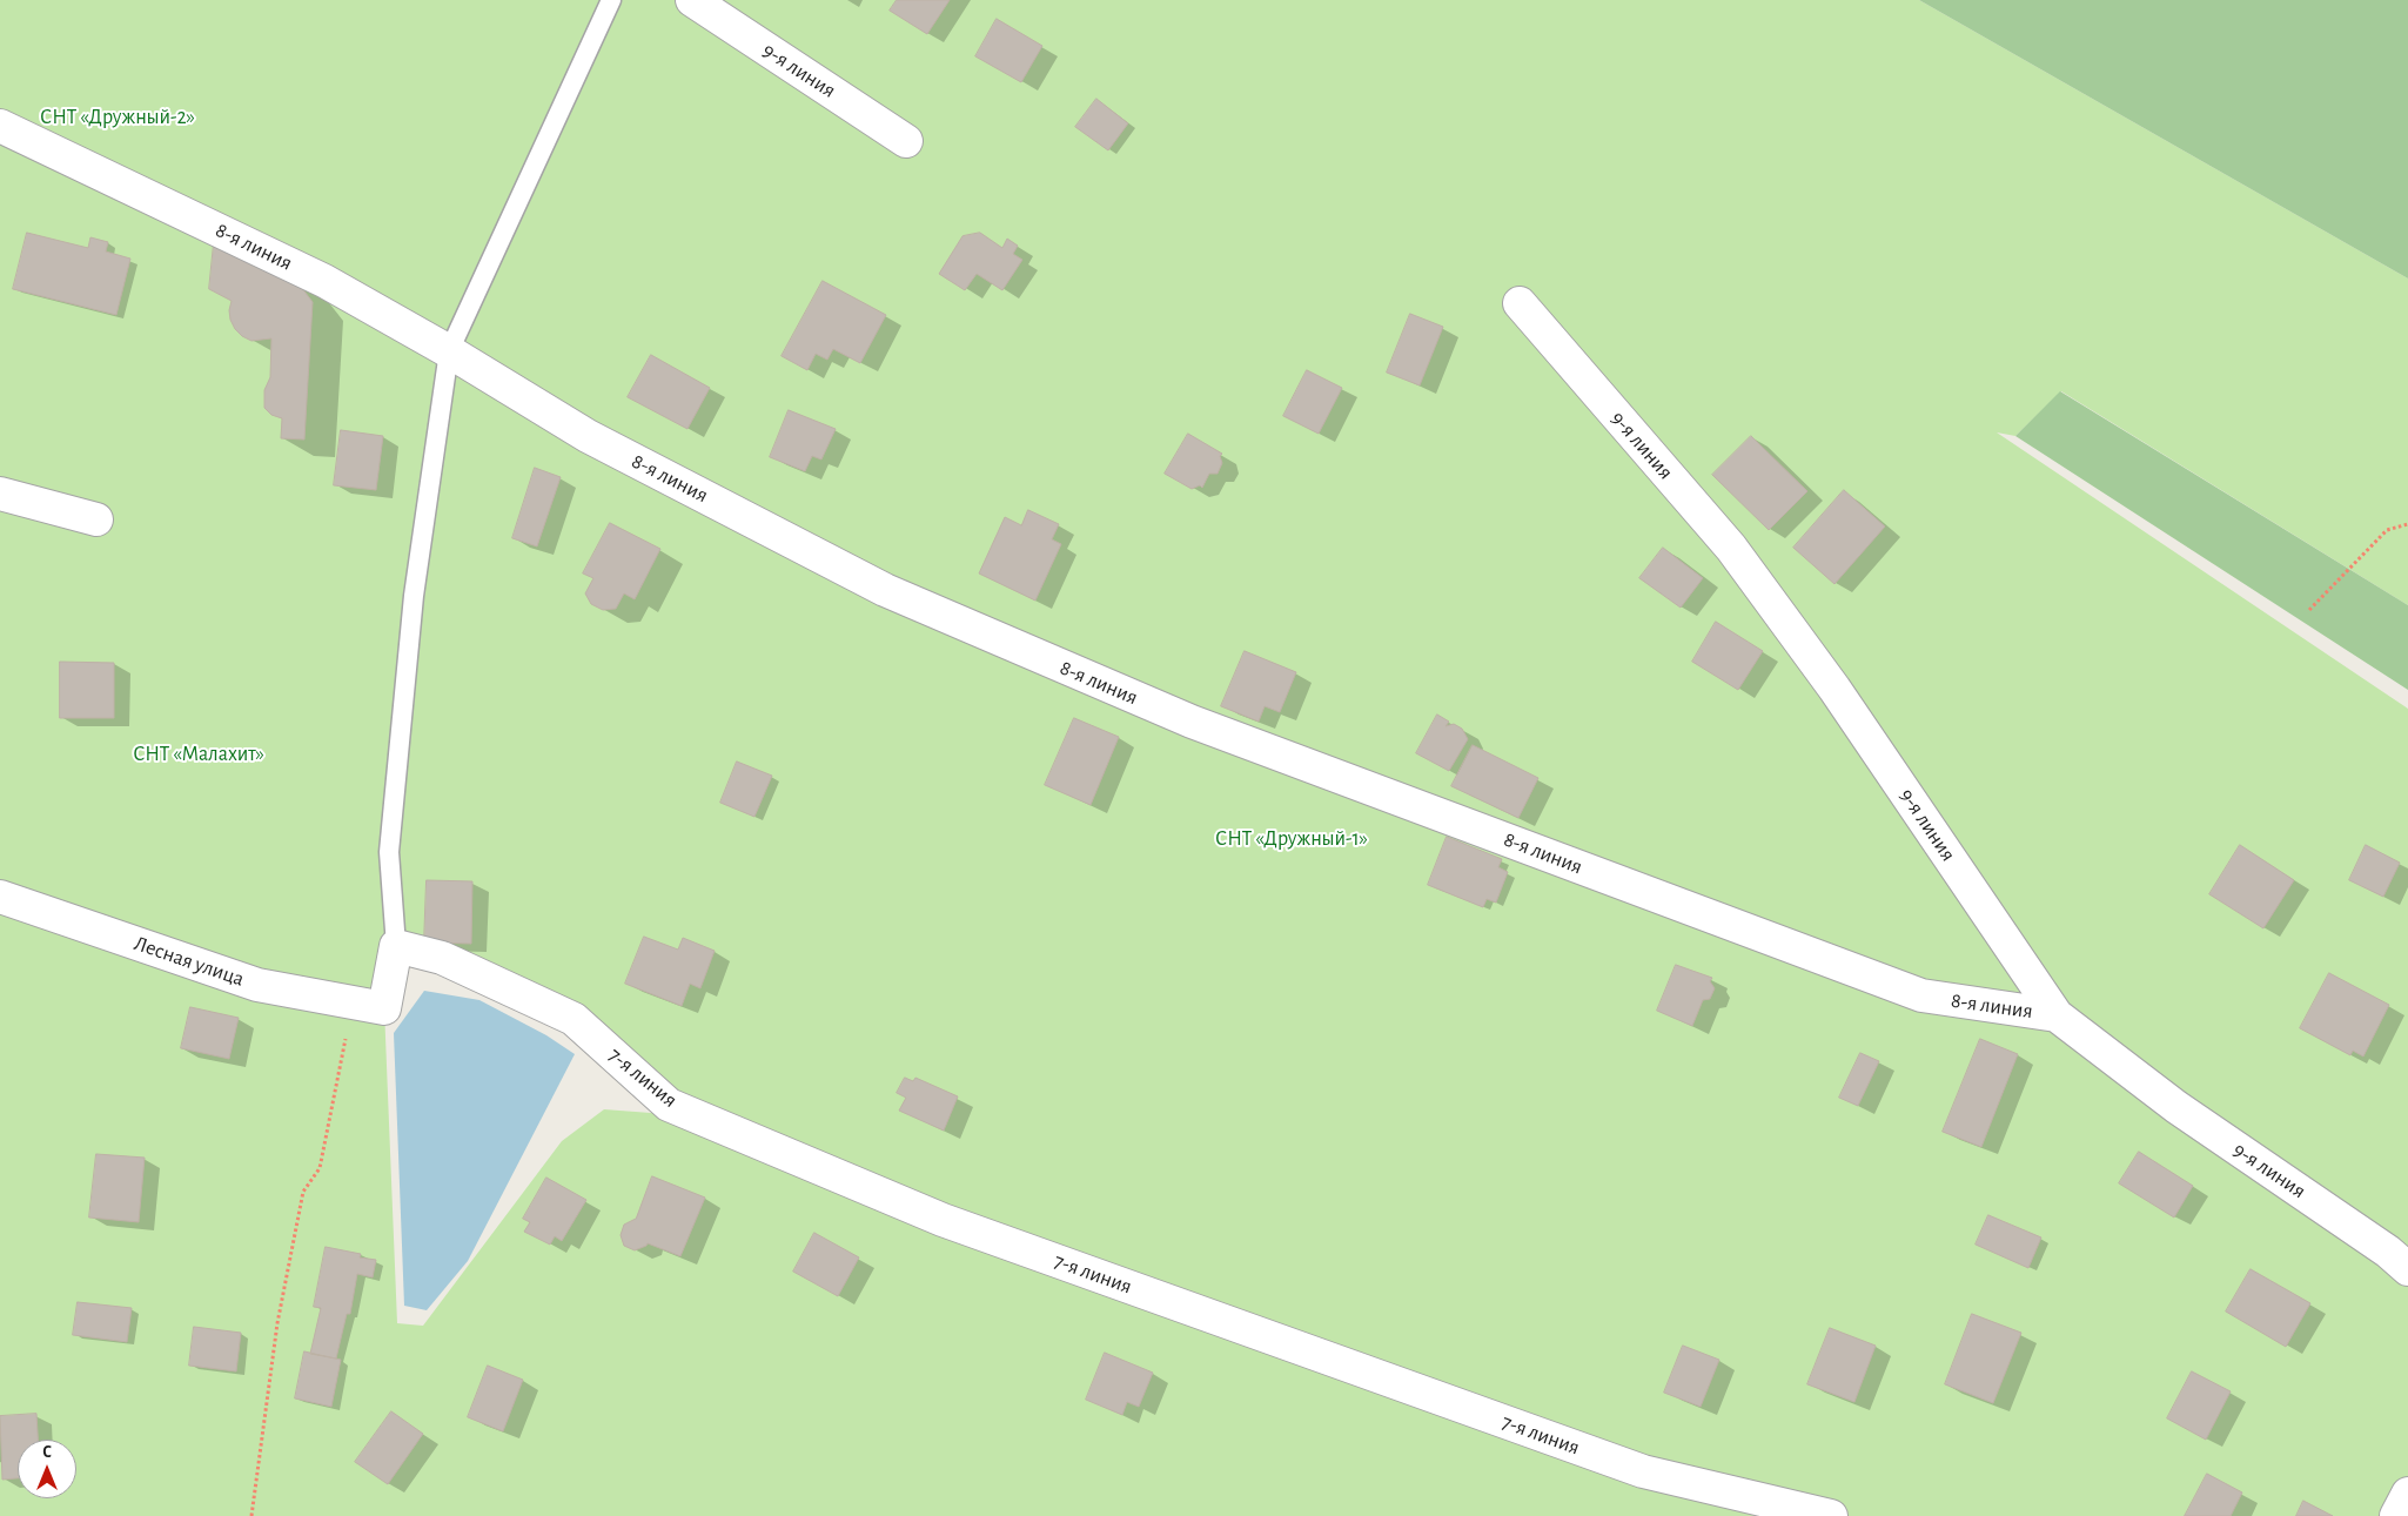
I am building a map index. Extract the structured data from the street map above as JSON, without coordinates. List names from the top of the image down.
{
  "streets": {
    "street": [
      "9-я линия",
      "8-я линия",
      "Лесная улица",
      "7-я линия"
    ]
  },
  "crossings": [
    ["9-я линия", "8-я линия"]
  ],
  "parks": ["СНТ «Дружный-2»", "СНТ «Малахит»", "СНТ «Дружный-1»"],
  "north": "top"
}
